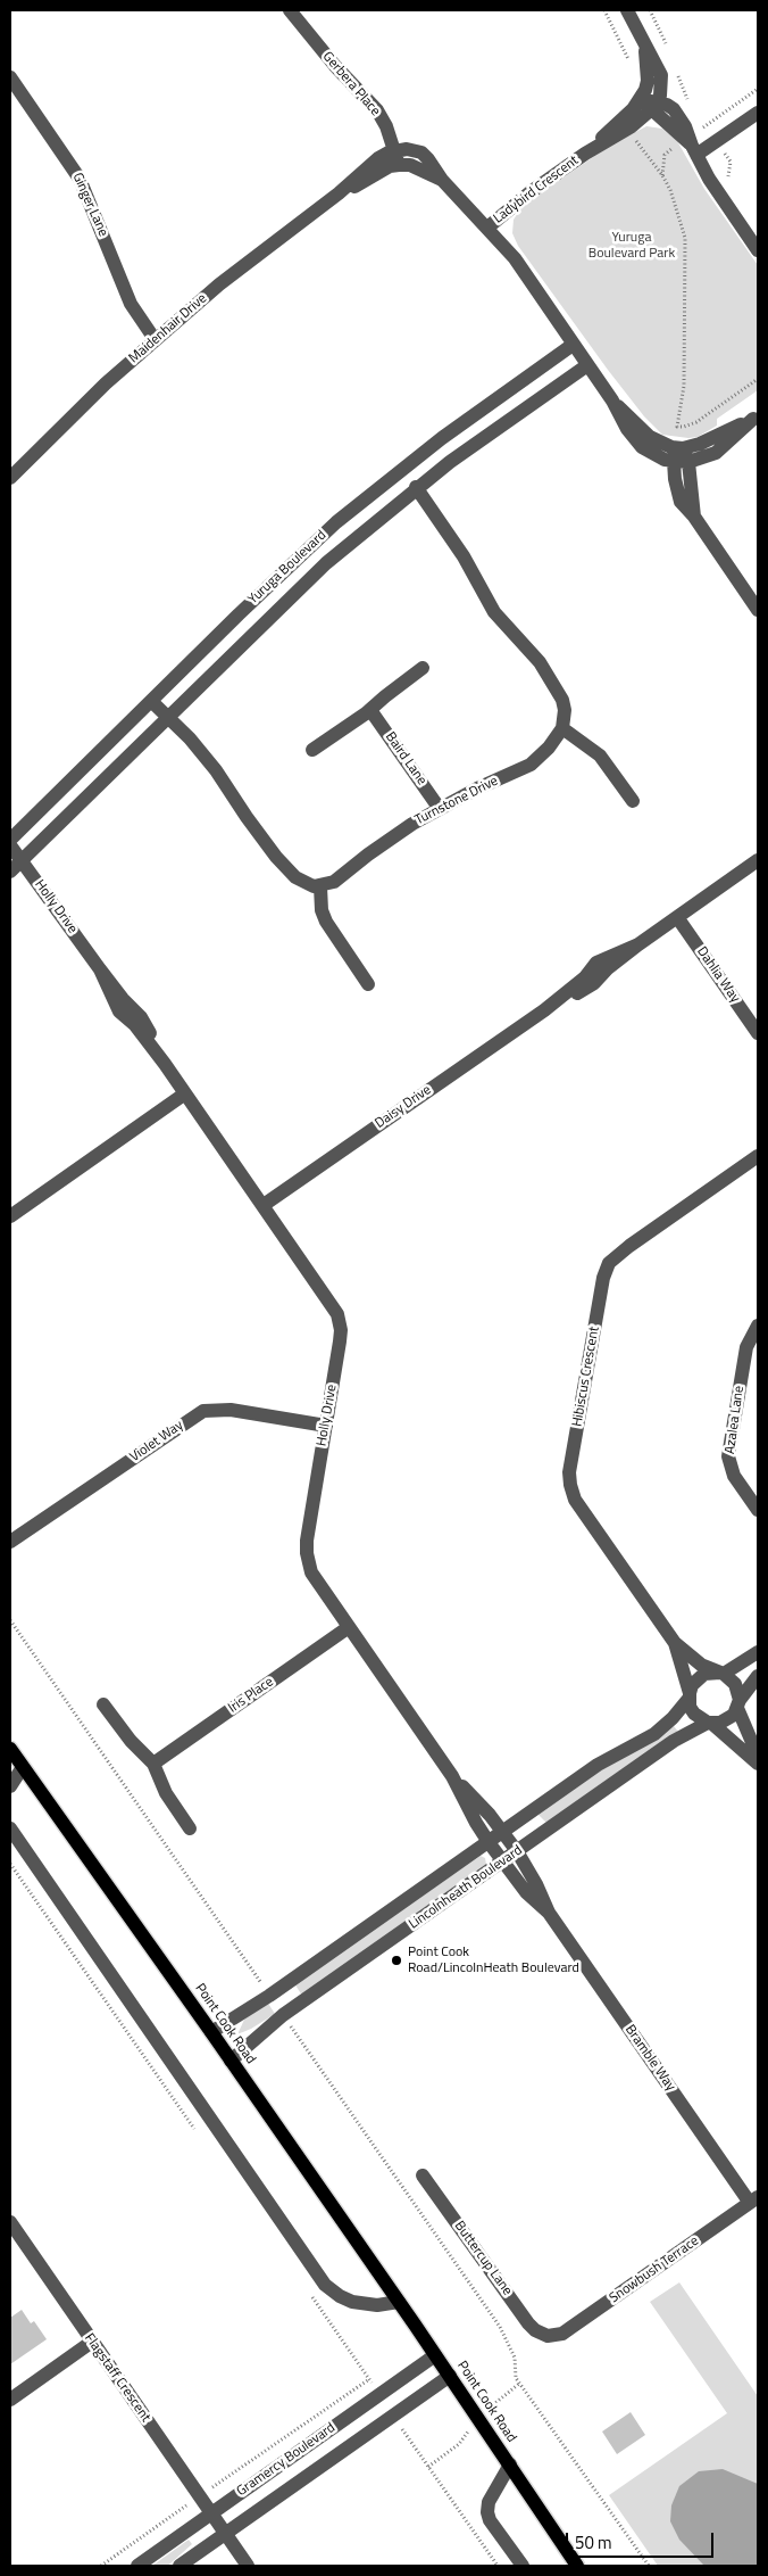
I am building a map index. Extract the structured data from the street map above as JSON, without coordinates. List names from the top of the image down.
{
  "streets": {
    "main road": ["Point Cook Road"],
    "street": [
      "Gerbera Place",
      "Ladybird Crescent",
      "Ginger Lane",
      "Maidenhair Drive",
      "Yuruga Boulevard",
      "Baird Lane",
      "Turnstone Drive",
      "Holly Drive",
      "Dahlia Way",
      "Daisy Drive",
      "Hibiscus Crescent",
      "Azalea Lane",
      "Violet Way",
      "Iris Place",
      "Lincolnheath Boulevard",
      "Bramble Way",
      "Buttercup Lane",
      "Snowbush Terrace",
      "Flagstaff Crescent",
      "Gramercy Boulevard"
    ]
  },
  "crossings": [
    ["Gerbera Place", "Maidenhair Drive"],
    ["Ginger Lane", "Maidenhair Drive"],
    ["Yuruga Boulevard", "Holly Drive"],
    ["Baird Lane", "Turnstone Drive"],
    ["Holly Drive", "Daisy Drive"],
    ["Holly Drive", "Violet Way"],
    ["Holly Drive", "Iris Place"],
    ["Holly Drive", "Lincolnheath Boulevard"],
    ["Holly Drive", "Bramble Way"],
    ["Dahlia Way", "Daisy Drive"],
    ["Hibiscus Crescent", "Lincolnheath Boulevard"],
    ["Lincolnheath Boulevard", "Point Cook Road"],
    ["Lincolnheath Boulevard", "Bramble Way"],
    ["Point Cook Road", "Gramercy Boulevard"],
    ["Bramble Way", "Snowbush Terrace"],
    ["Buttercup Lane", "Snowbush Terrace"],
    ["Flagstaff Crescent", "Gramercy Boulevard"]
  ],
  "parks": ["Yuruga Boulevard Park"],
  "places": ["Point Cook Road/LincolnHeath Boulevard"],
  "scale_bar": "50 m"
}
